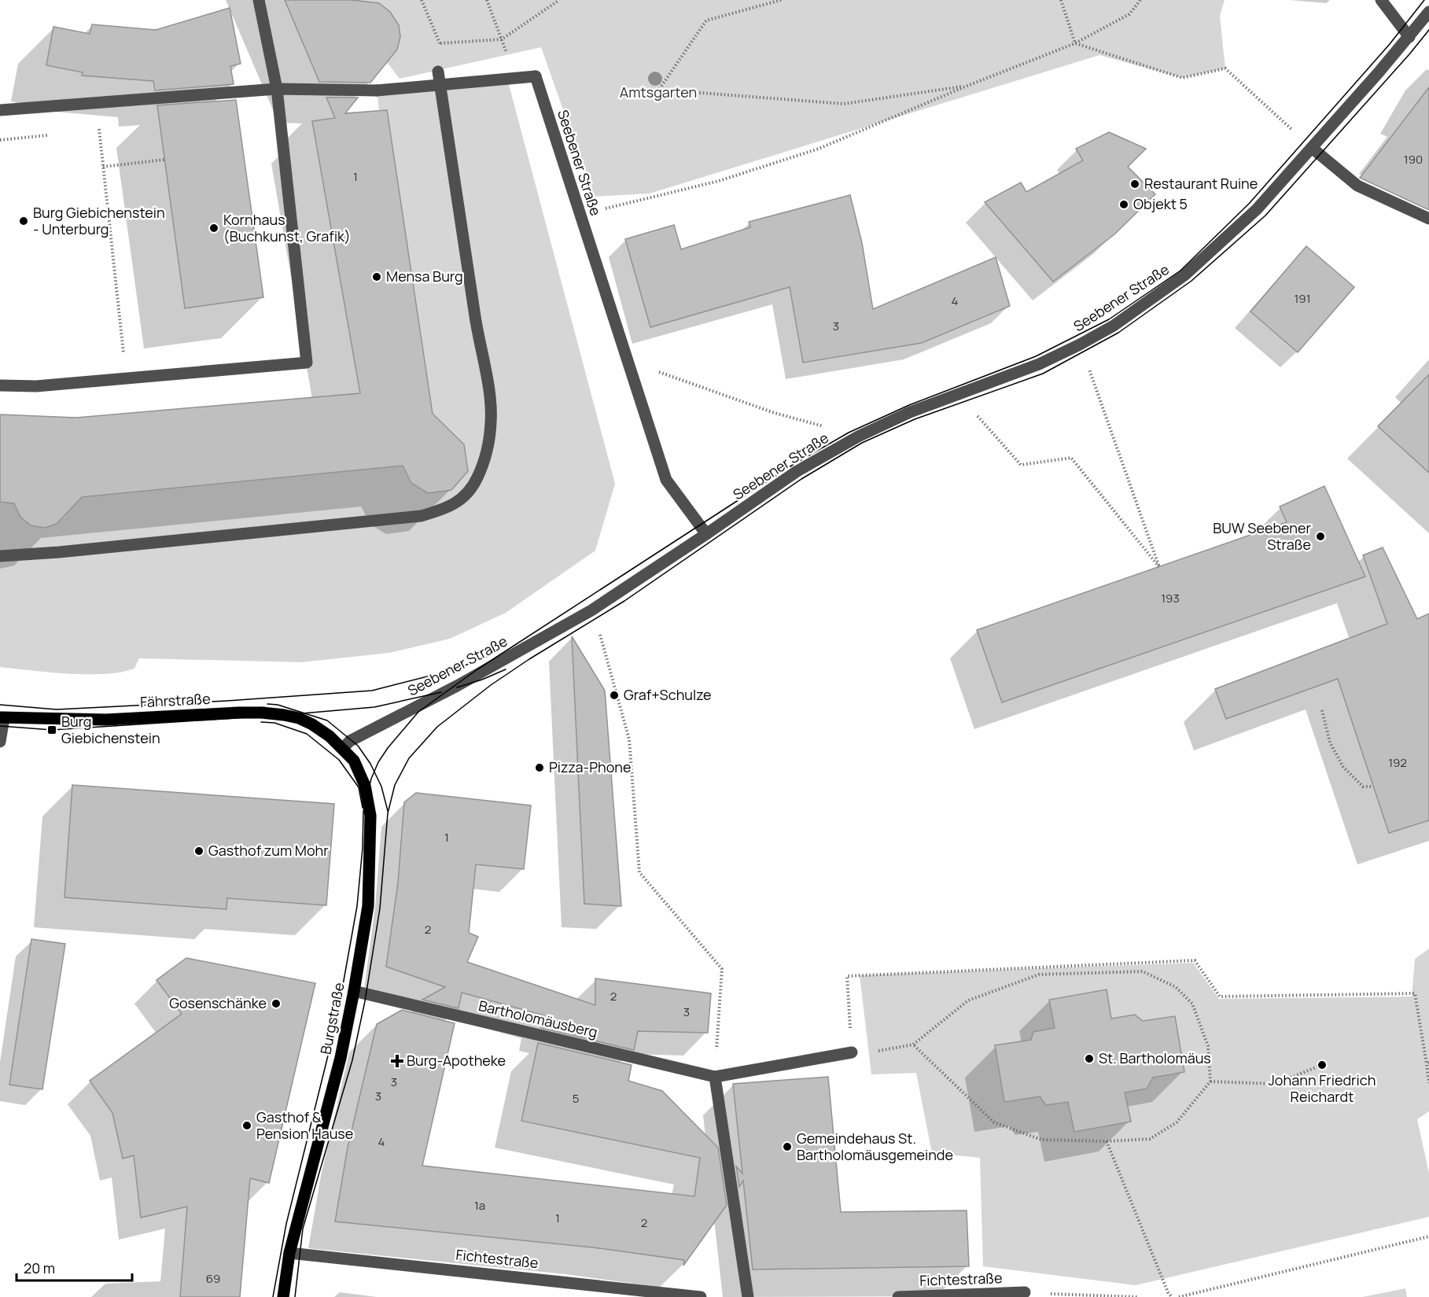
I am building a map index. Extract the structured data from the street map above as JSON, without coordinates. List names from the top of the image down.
{
  "streets": {
    "main road": ["Fährstraße", "Burgstraße"],
    "street": ["Seebener Straße", "Bartholomäusberg", "Fichtestraße"]
  },
  "crossings": [
    ["Seebener Straße", "Fährstraße"],
    ["Seebener Straße", "Burgstraße"],
    ["Fährstraße", "Burgstraße"],
    ["Burgstraße", "Bartholomäusberg"],
    ["Burgstraße", "Fichtestraße"]
  ],
  "parks": ["Amtsgarten"],
  "places": {
    "other": [
      "Restaurant Ruine",
      "Objekt 5",
      "Burg Giebichenstein - Unterburg",
      "Kornhaus (Buchkunst, Grafik)",
      "Mensa Burg",
      "BUW Seebener Straße",
      "Graf+Schulze",
      "Pizza-Phone",
      "Gasthof zum Mohr",
      "Gosenschänke",
      "St. Bartholomäus",
      "Johann Friedrich Reichardt",
      "Gasthof & Pension Hause",
      "Gemeindehaus St. Bartholomäusgemeinde"
    ],
    "transit": ["Burg Giebichenstein"],
    "health": ["Burg-Apotheke"]
  },
  "house_numbers": [
    "190",
    "1",
    "191",
    "4",
    "3",
    "193",
    "192",
    "1",
    "2",
    "2",
    "3",
    "3",
    "3",
    "5",
    "4",
    "1a",
    "1",
    "2",
    "69"
  ],
  "scale_bar": "20 m"
}
